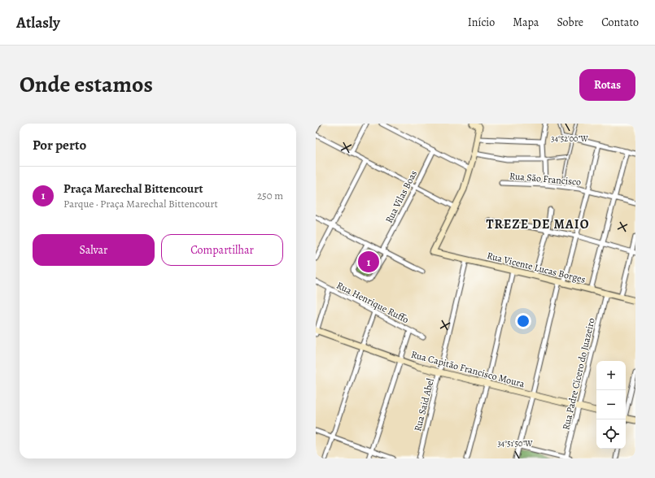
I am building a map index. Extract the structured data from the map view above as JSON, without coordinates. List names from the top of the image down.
{
  "streets": {
    "main road": ["Rua Vicente Lucas Borges", "Rua Capitão Francisco Moura"],
    "street": [
      "Rua São Francisco",
      "Rua Vilas Boas",
      "Rua Henrique Ruffo",
      "Rua Padre Cícero do Juazeiro",
      "Rua Said Abel"
    ]
  },
  "crossings": [
    ["Rua Vicente Lucas Borges", "Rua Padre Cícero do Juazeiro"],
    ["Rua Vicente Lucas Borges", "Rua Said Abel"],
    ["Rua Capitão Francisco Moura", "Rua Padre Cícero do Juazeiro"],
    ["Rua Capitão Francisco Moura", "Rua Said Abel"]
  ],
  "districts": ["TREZE DE MAIO"],
  "page": {
    "header": "Atlasly",
    "nav": [
      "Início",
      "Mapa",
      "Sobre",
      "Contato"
    ],
    "title": "Onde estamos",
    "buttons": [
      "Rotas",
      ["Salvar", "Compartilhar"]
    ],
    "heading": "Por perto",
    "list": [
      {
        "mark": "1",
        "name": "Praça Marechal Bittencourt",
        "note": "Parque · Praça Marechal Bittencourt",
        "value": "250 m"
      }
    ],
    "pins": "1",
    "map_buttons": ["+", "−"]
  },
  "coordinates": ["34°52'00\"W", "34°51'50\"W"]
}
